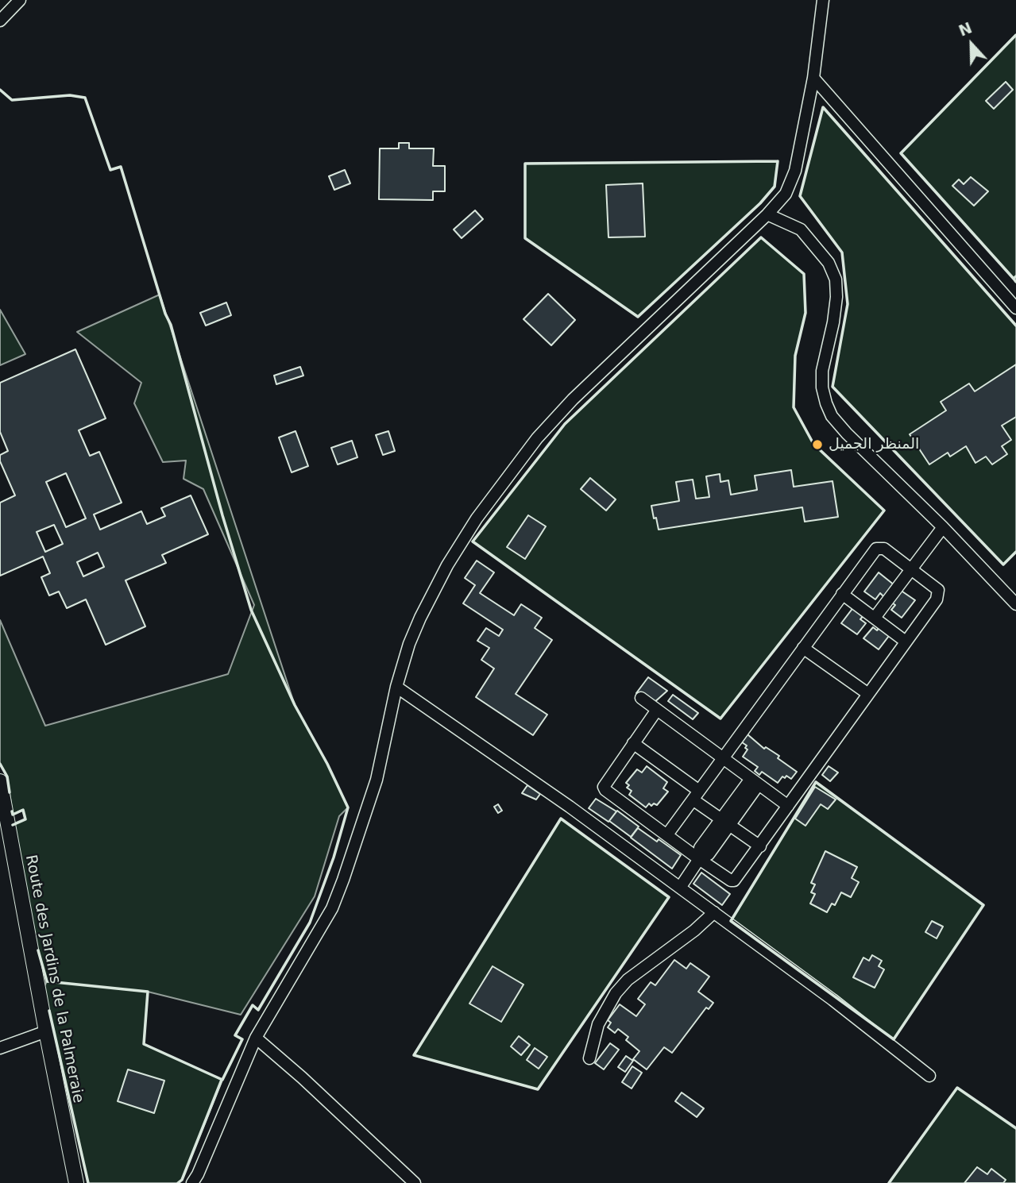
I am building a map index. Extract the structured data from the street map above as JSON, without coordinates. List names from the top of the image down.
{
  "streets": {
    "street": ["Route des Jardins de la Palmeraie"]
  },
  "places": ["المنظر الجميل"],
  "north": "top"
}
